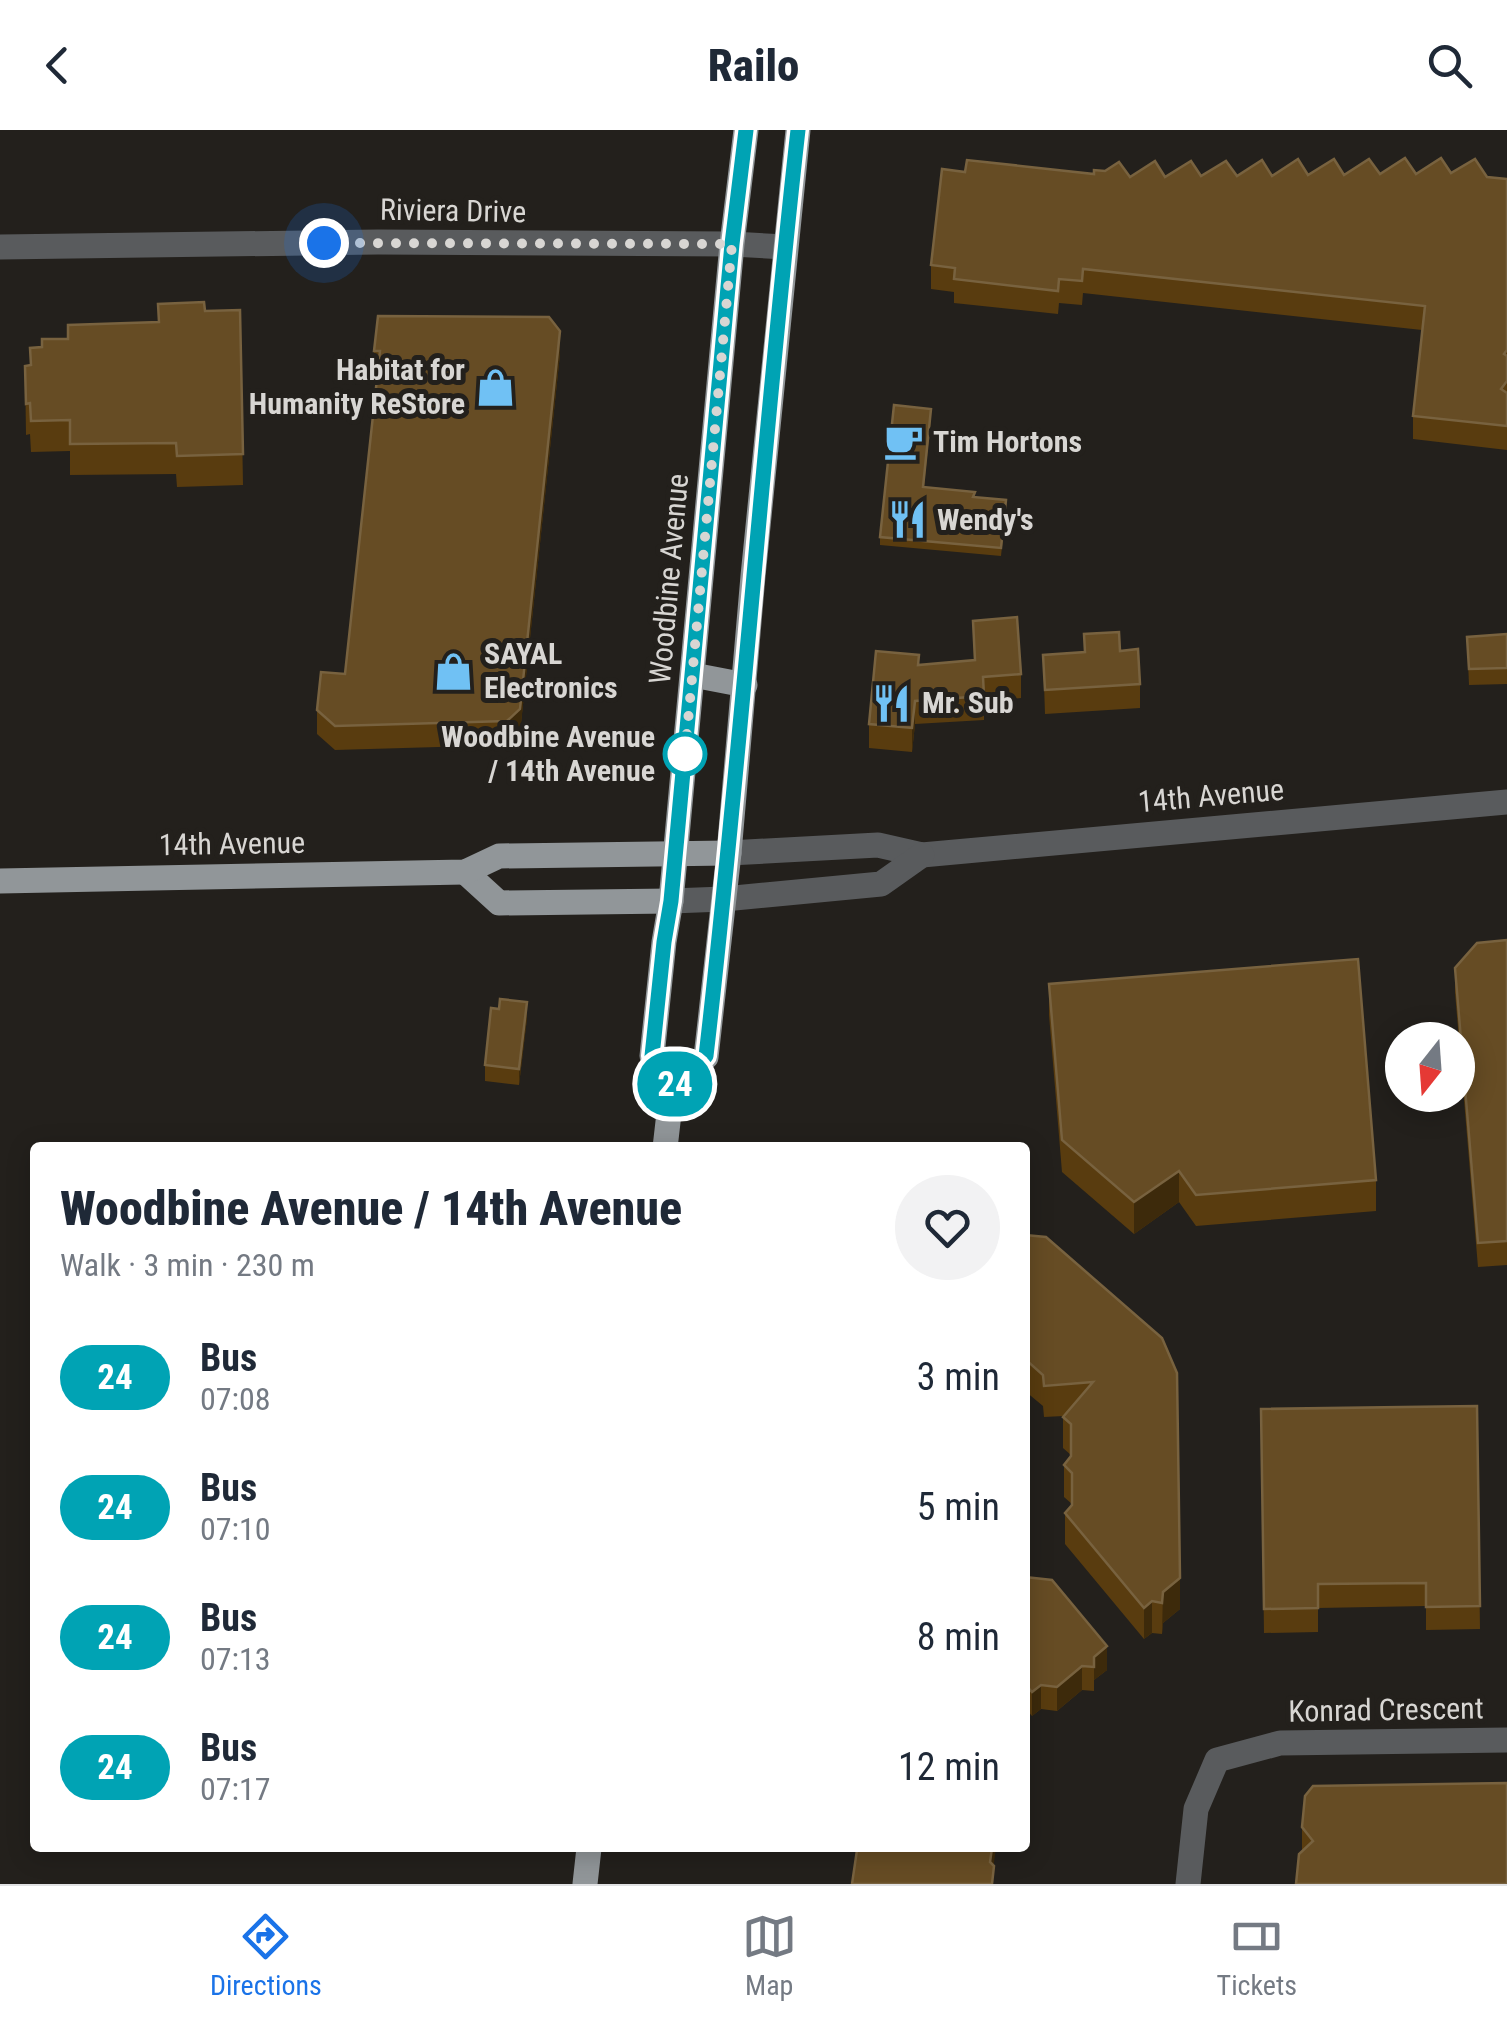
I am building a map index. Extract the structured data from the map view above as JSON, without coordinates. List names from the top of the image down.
{
  "streets": {
    "main road": ["Woodbine Avenue", "14th Avenue"],
    "street": ["Riviera Drive", "Konrad Crescent"]
  },
  "crossings": [
    ["Riviera Drive", "Woodbine Avenue"],
    ["Woodbine Avenue", "14th Avenue"]
  ],
  "places": {
    "shop": ["Habitat for Humanity ReStore", "SAYAL Electronics"],
    "cafe": ["Tim Hortons"],
    "restaurant": ["Wendy's", "Mr. Sub"],
    "other": ["Woodbine Avenue / 14th Avenue"]
  },
  "lines": ["bus line 24"],
  "north": "bottom",
  "page": {
    "header": "Railo",
    "on_map": "24",
    "heading": ["Woodbine Avenue / 14th Avenue", "Walk · 3 min · 230 m"],
    "list": [
      {
        "mark": "24",
        "name": "Bus",
        "note": "07:08",
        "value": "3 min"
      },
      {
        "mark": "24",
        "name": "Bus",
        "note": "07:10",
        "value": "5 min"
      },
      {
        "mark": "24",
        "name": "Bus",
        "note": "07:13",
        "value": "8 min"
      },
      {
        "mark": "24",
        "name": "Bus",
        "note": "07:17",
        "value": "12 min"
      }
    ],
    "tabs": ["Directions", "Map", "Tickets"]
  }
}
